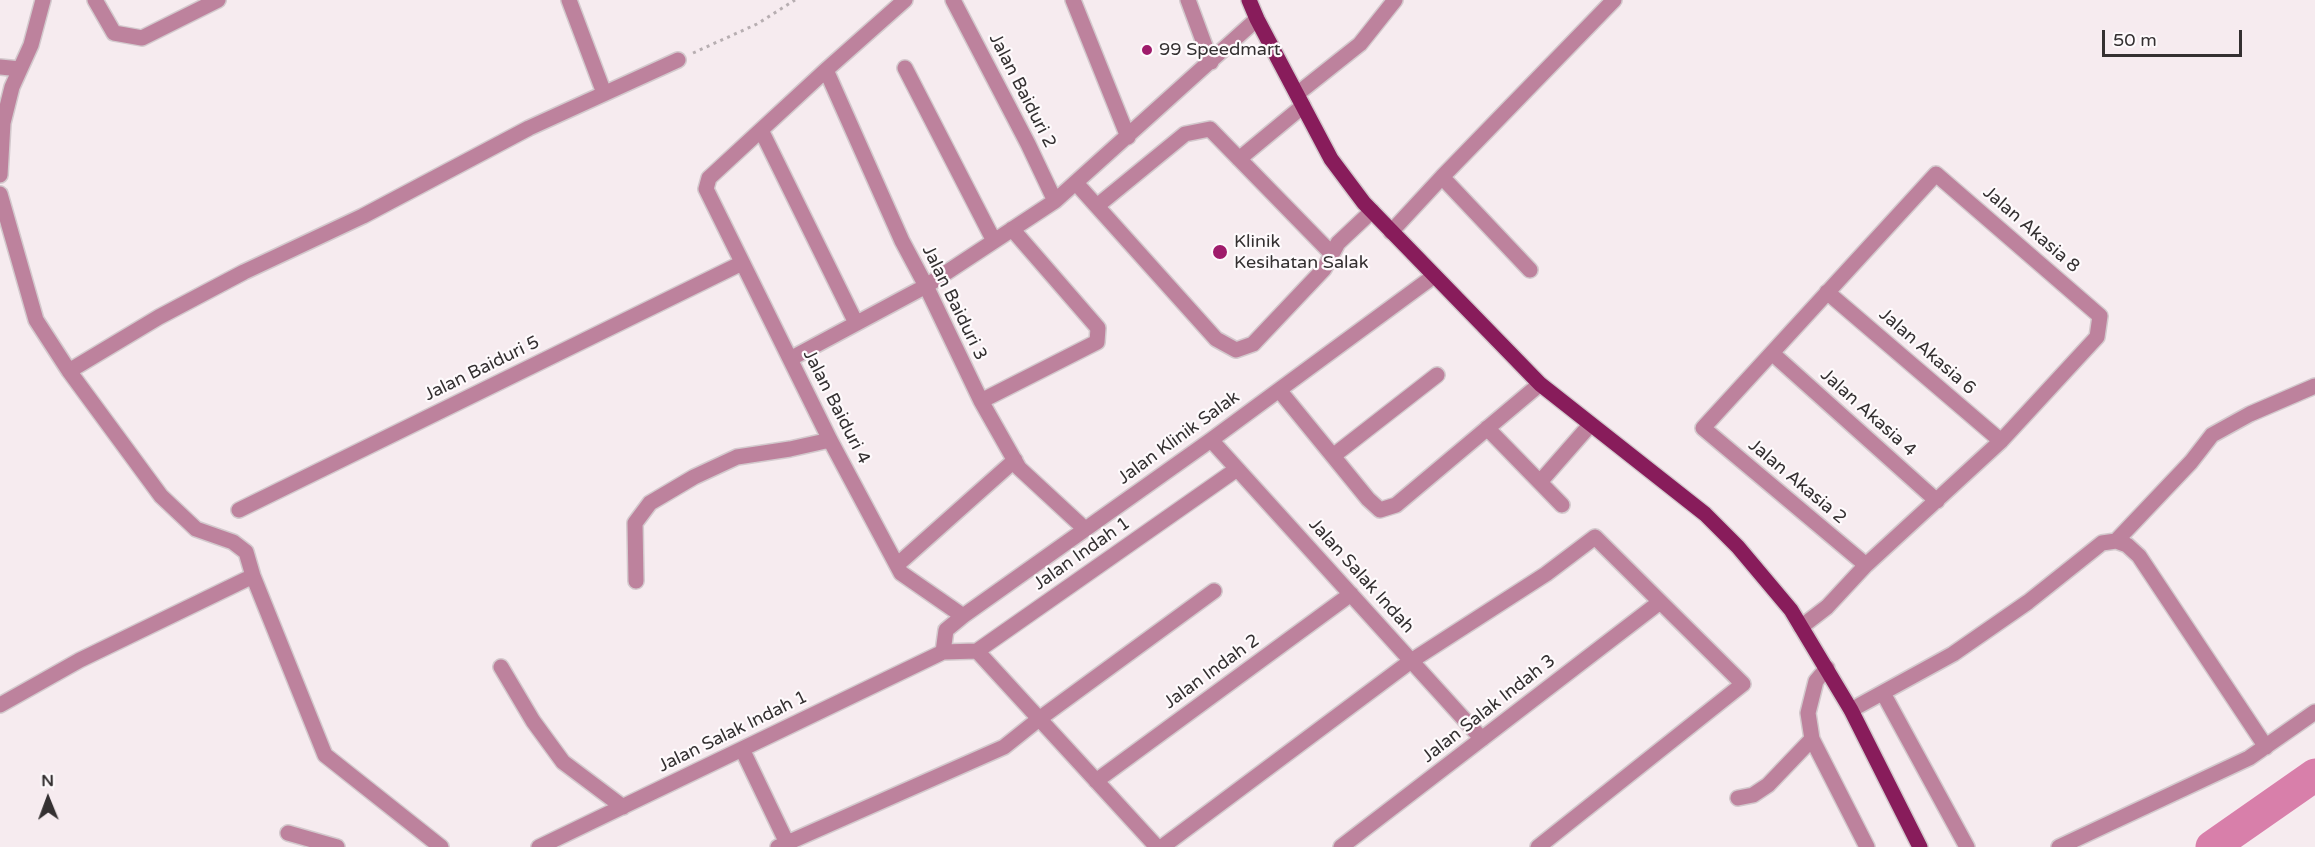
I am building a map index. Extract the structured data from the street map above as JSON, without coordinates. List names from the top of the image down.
{
  "streets": {
    "street": [
      "Jalan Baiduri 2",
      "Jalan Akasia 8",
      "Jalan Baiduri 3",
      "Jalan Akasia 6",
      "Jalan Baiduri 5",
      "Jalan Baiduri 4",
      "Jalan Akasia 4",
      "Jalan Klinik Salak",
      "Jalan Akasia 2",
      "Jalan Indah 1",
      "Jalan Salak Indah",
      "Jalan Indah 2",
      "Jalan Salak Indah 3",
      "Jalan Salak Indah 1"
    ]
  },
  "crossings": [
    ["Jalan Akasia 8", "Jalan Akasia 6"],
    ["Jalan Baiduri 3", "Jalan Klinik Salak"],
    ["Jalan Baiduri 5", "Jalan Baiduri 4"],
    ["Jalan Baiduri 4", "Jalan Klinik Salak"],
    ["Jalan Akasia 4", "Jalan Akasia 2"],
    ["Jalan Klinik Salak", "Jalan Salak Indah"],
    ["Jalan Klinik Salak", "Jalan Salak Indah 1"],
    ["Jalan Indah 1", "Jalan Salak Indah"],
    ["Jalan Salak Indah", "Jalan Indah 2"],
    ["Jalan Salak Indah", "Jalan Salak Indah 3"]
  ],
  "places": ["99 Speedmart", "Klinik Kesihatan Salak"],
  "scale_bar": "50 m",
  "north": "top"
}
